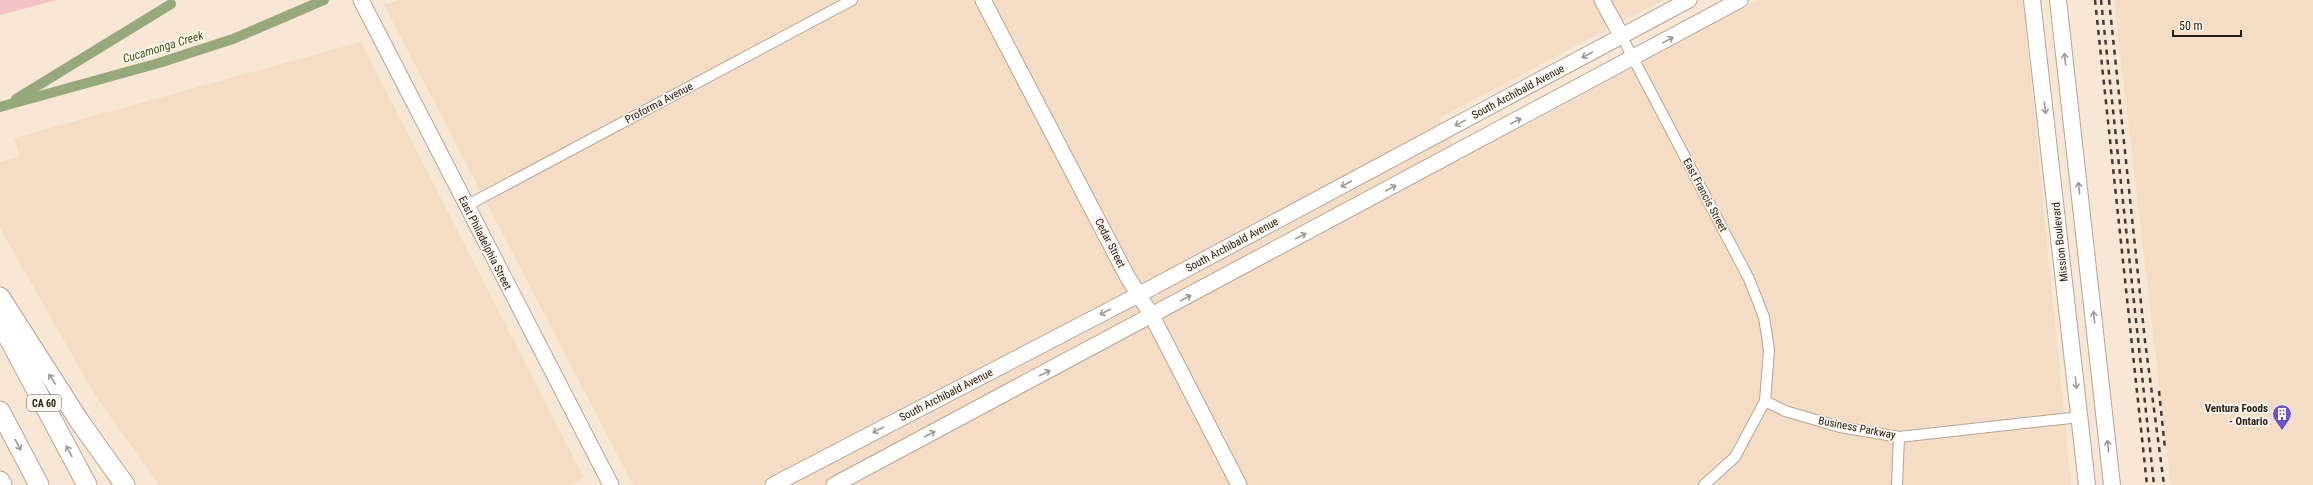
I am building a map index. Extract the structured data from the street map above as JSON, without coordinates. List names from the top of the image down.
{
  "streets": {
    "highway": ["CA 60"],
    "main road": [
      "South Archibald Avenue",
      "East Francis Street",
      "Mission Boulevard",
      "East Philadelphia Street",
      "Cedar Street"
    ],
    "street": ["Proforma Avenue", "Business Parkway"]
  },
  "crossings": [
    ["South Archibald Avenue", "East Francis Street"],
    ["South Archibald Avenue", "Cedar Street"],
    ["Proforma Avenue", "East Philadelphia Street"],
    ["East Francis Street", "Business Parkway"],
    ["Mission Boulevard", "Business Parkway"]
  ],
  "water": ["Cucamonga Creek"],
  "places": {
    "building": ["Ventura Foods - Ontario"]
  },
  "scale_bar": "50 m"
}
